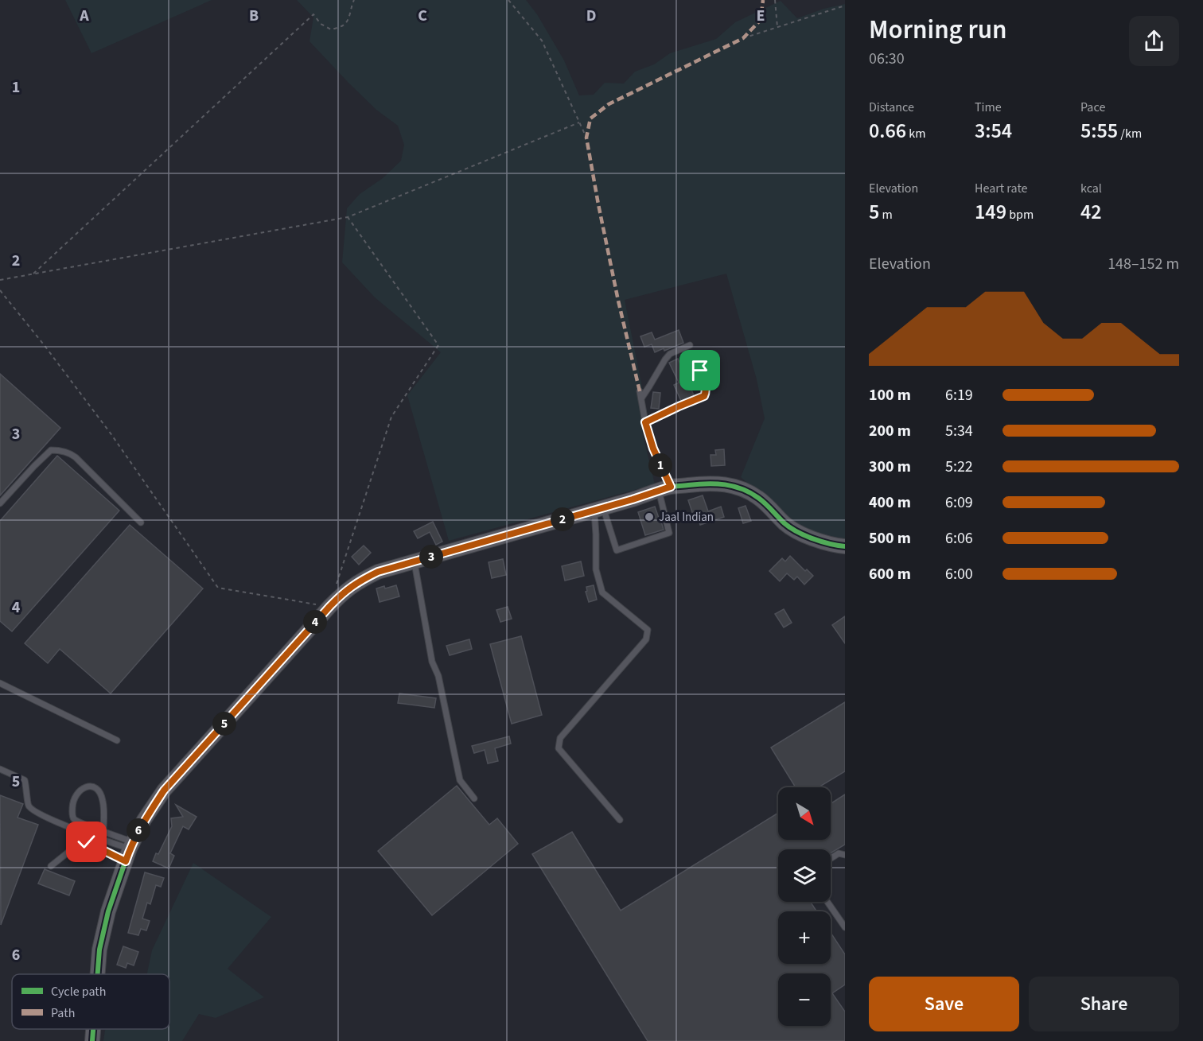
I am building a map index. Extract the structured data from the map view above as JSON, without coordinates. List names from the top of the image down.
{
  "places": ["Jaal Indian"],
  "legend": ["Cycle path", "Path"],
  "north": "bottom right",
  "page": {
    "heading": ["Morning run", "06:30"],
    "stats": [
      ["Distance", "0.66 km"],
      ["Time", "3:54"],
      ["Pace", "5:55 /km"],
      ["Elevation", "5 m"],
      ["Heart rate", "149 bpm"],
      ["kcal", "42"]
    ],
    "chart": ["Elevation", "148–152 m"],
    "list": [
      {
        "name": "100 m",
        "note": "6:19"
      },
      {
        "name": "200 m",
        "note": "5:34"
      },
      {
        "name": "300 m",
        "note": "5:22"
      },
      {
        "name": "400 m",
        "note": "6:09"
      },
      {
        "name": "500 m",
        "note": "6:06"
      },
      {
        "name": "600 m",
        "note": "6:00"
      }
    ],
    "pins": [
      "1",
      "2",
      "3",
      "4",
      "5",
      "6"
    ],
    "map_buttons": ["+", "−"],
    "buttons": ["Save", "Share"]
  },
  "grid": {
    "columns": [
      "A",
      "B",
      "C",
      "D",
      "E"
    ],
    "rows": [
      "1",
      "2",
      "3",
      "4",
      "5",
      "6"
    ]
  }
}
